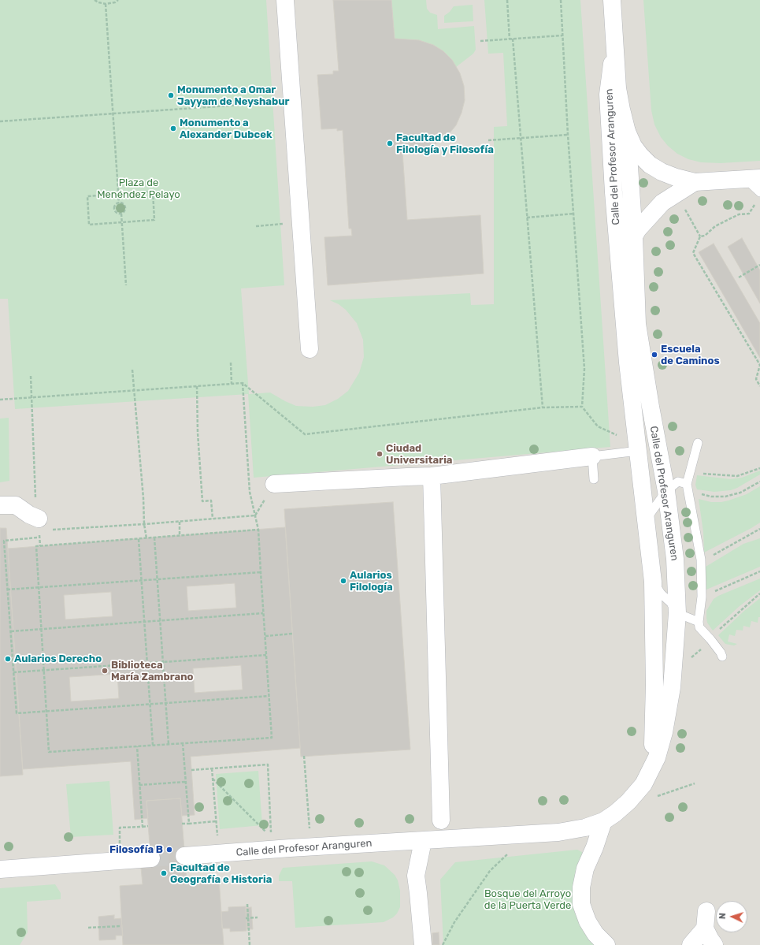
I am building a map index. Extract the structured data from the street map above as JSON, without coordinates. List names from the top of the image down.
{
  "streets": {
    "street": ["Calle del Profesor Aranguren"]
  },
  "parks": ["Plaza de Menéndez Pelayo", "Bosque del Arroyo de la Puerta Verde"],
  "places": [
    "Monumento a Omar Jayyam de Neyshabur",
    "Monumento a Alexander Dubcek",
    "Facultad de Filología y Filosofía",
    "Escuela de Caminos",
    "Ciudad Universitaria",
    "Aularios Filología",
    "Aularios Derecho",
    "Biblioteca María Zambrano",
    "Filosofía B",
    "Facultad de Geografía e Historia"
  ],
  "north": "left"
}
